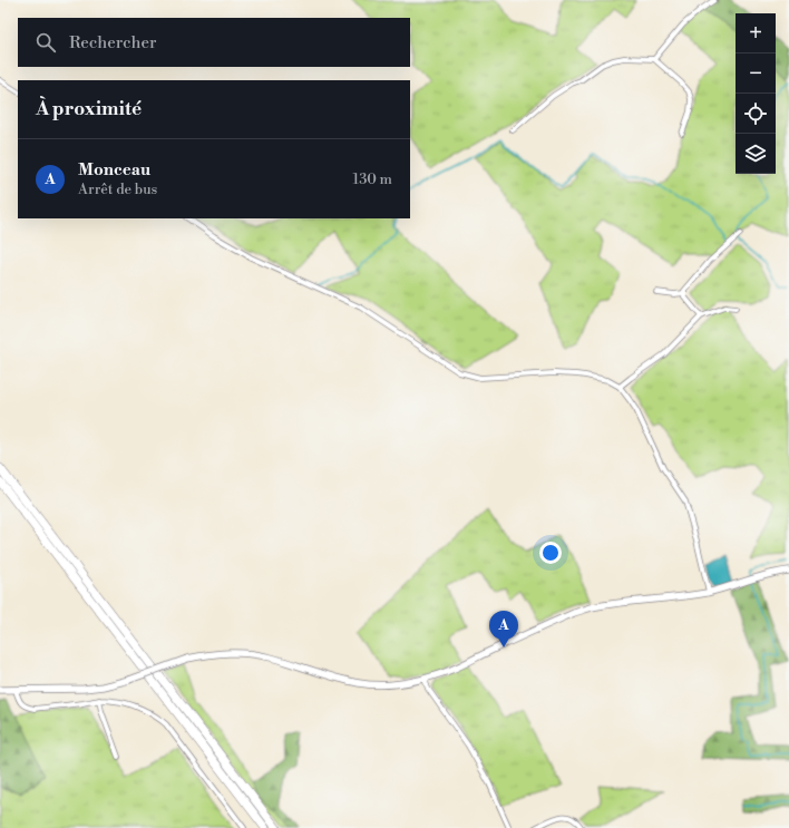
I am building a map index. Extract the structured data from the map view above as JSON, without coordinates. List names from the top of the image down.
{
  "page": {
    "map_buttons": ["+", "−"],
    "search": "Rechercher",
    "heading": "À proximité",
    "list": [
      {
        "mark": "A",
        "name": "Monceau",
        "note": "Arrêt de bus",
        "value": "130 m"
      }
    ],
    "pins": "A"
  }
}
